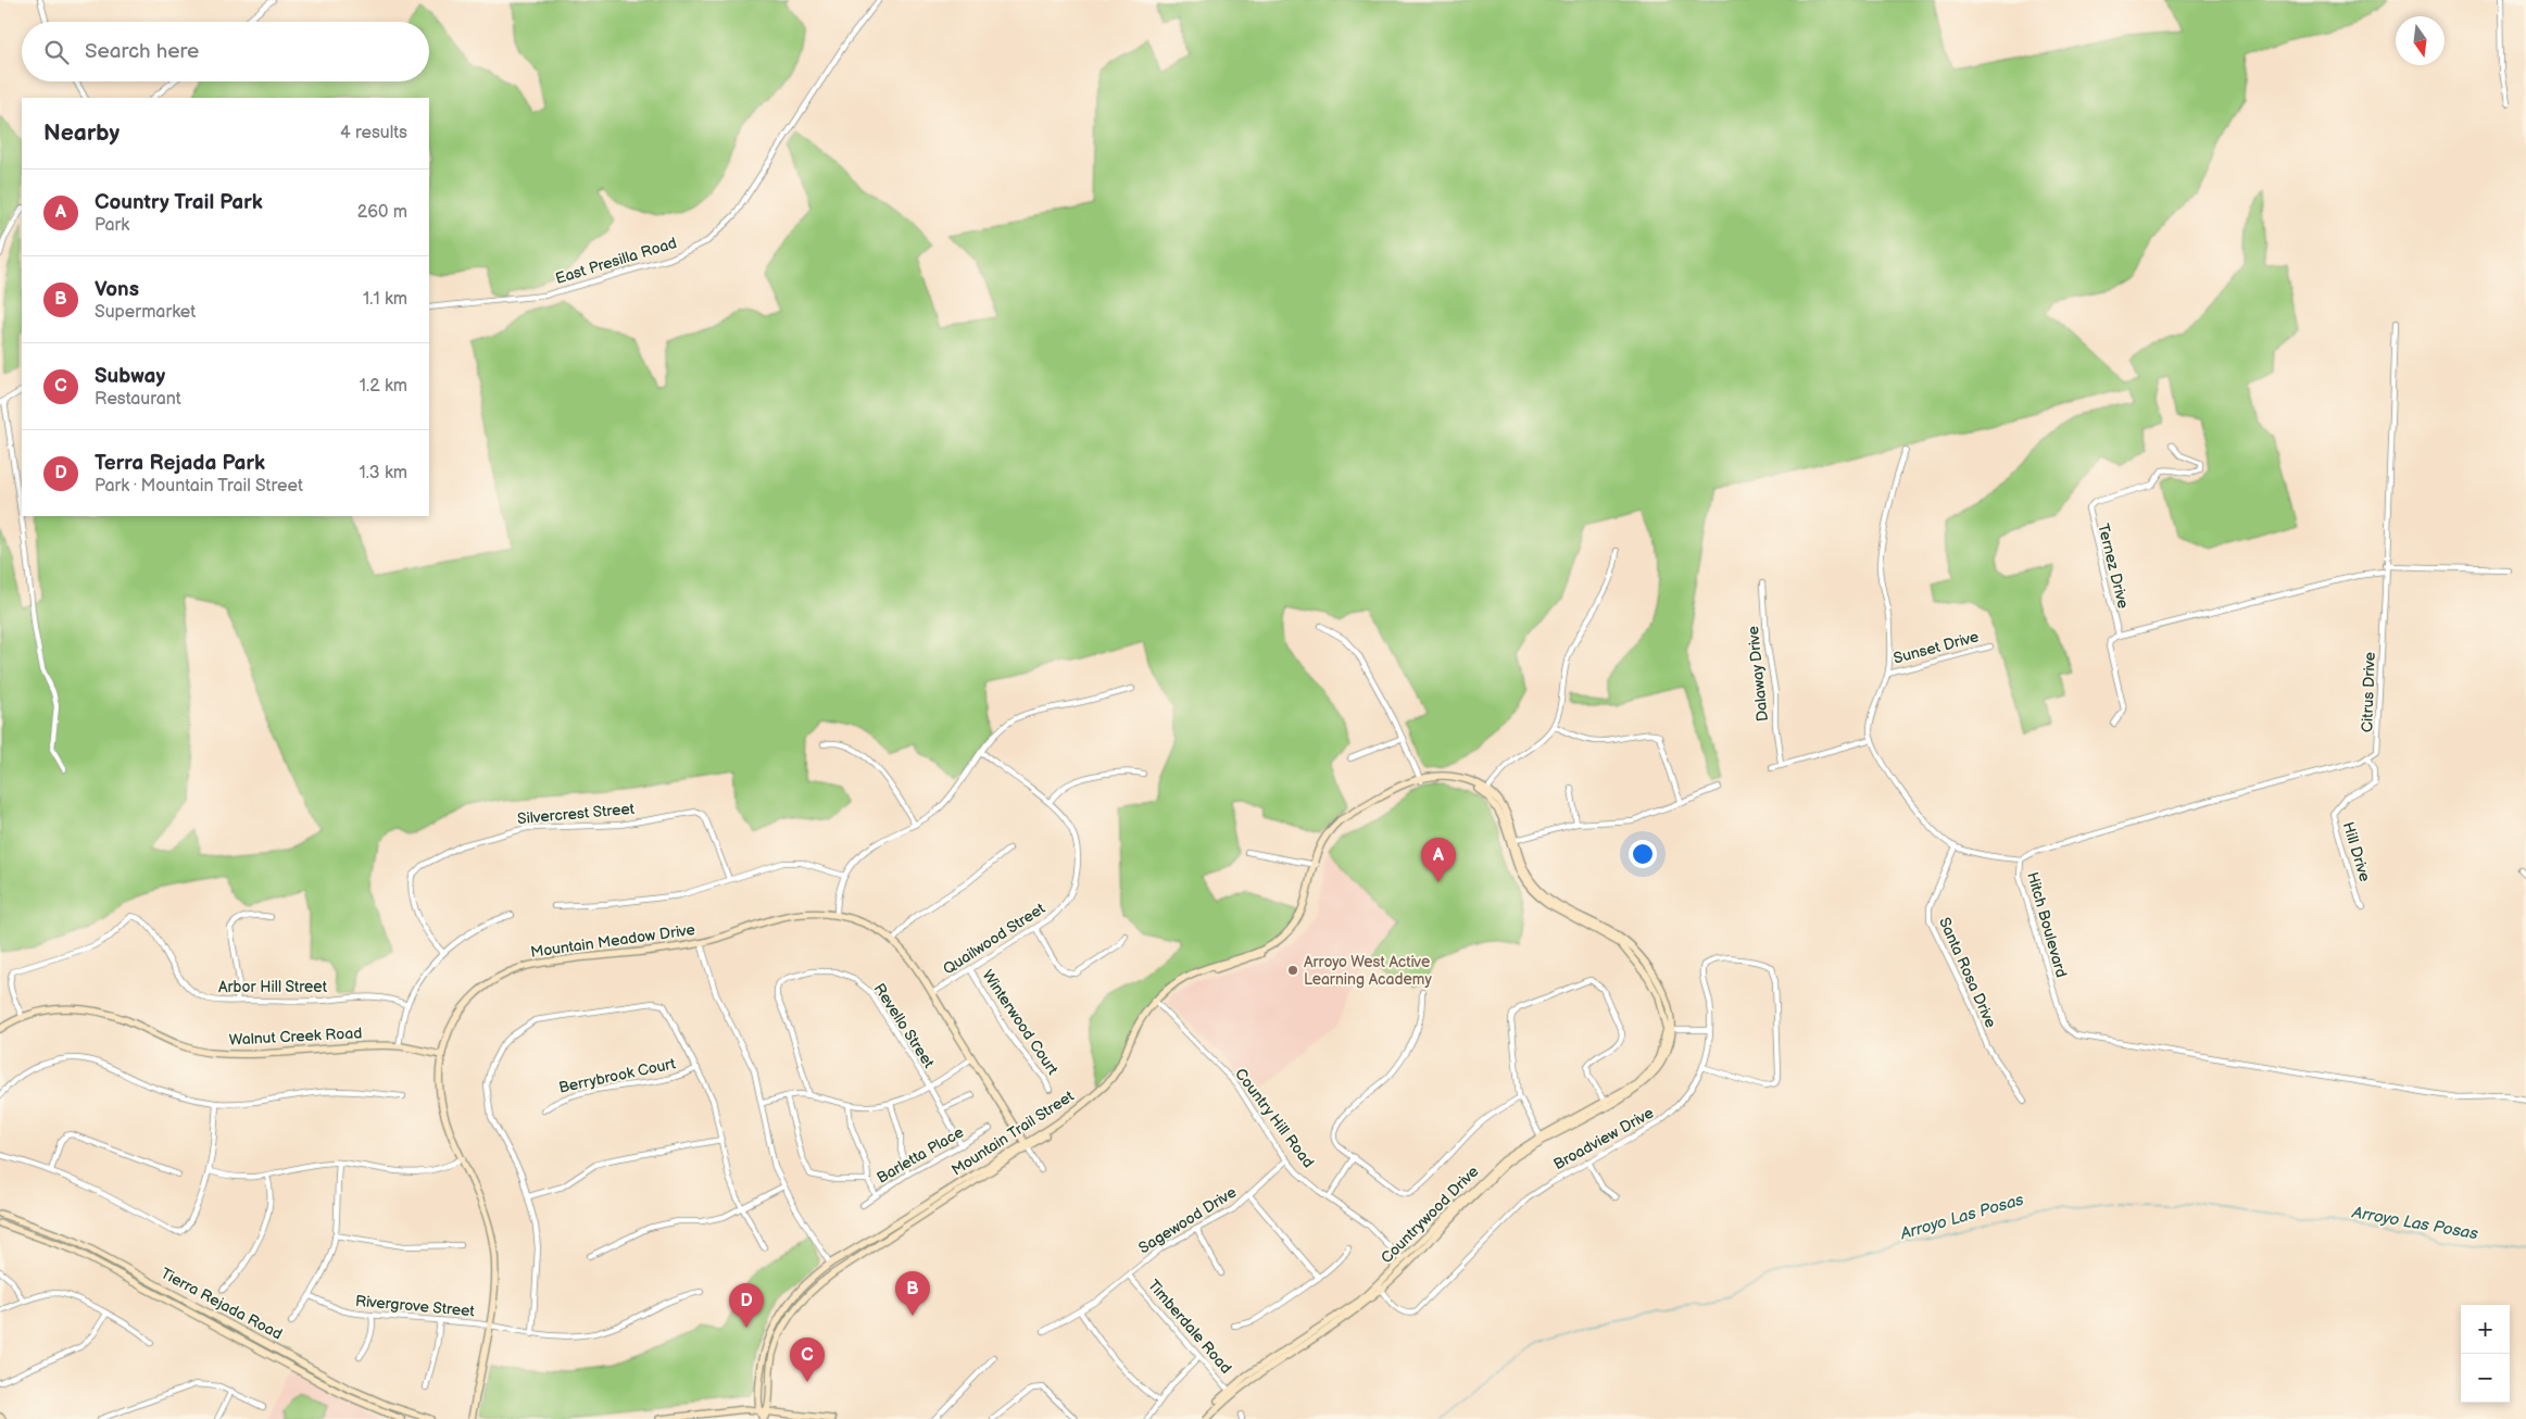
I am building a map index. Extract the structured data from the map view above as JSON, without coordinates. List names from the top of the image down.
{
  "streets": {
    "street": [
      "East Presilla Road",
      "Ternez Drive",
      "Sunset Drive",
      "Dalaway Drive",
      "Citrus Drive",
      "Silvercrest Street",
      "Hill Drive",
      "Hitch Boulevard",
      "Quailwood Street",
      "Mountain Meadow Drive",
      "Santa Rosa Drive",
      "Arbor Hill Street",
      "Winterwood Court",
      "Revello Street",
      "Walnut Creek Road",
      "Berrybrook Court",
      "Country Hill Road",
      "Mountain Trail Street",
      "Broadview Drive",
      "Barletta Place",
      "Countrywood Drive",
      "Sagewood Drive",
      "Tierra Rejada Road",
      "Rivergrove Street",
      "Timberdale Road"
    ]
  },
  "crossings": [
    ["Citrus Drive", "Hill Drive"],
    ["Hitch Boulevard", "Santa Rosa Drive"],
    ["Quailwood Street", "Mountain Meadow Drive"],
    ["Quailwood Street", "Winterwood Court"],
    ["Mountain Meadow Drive", "Walnut Creek Road"],
    ["Mountain Meadow Drive", "Mountain Trail Street"],
    ["Mountain Meadow Drive", "Rivergrove Street"],
    ["Arbor Hill Street", "Walnut Creek Road"],
    ["Revello Street", "Barletta Place"],
    ["Country Hill Road", "Mountain Trail Street"],
    ["Country Hill Road", "Countrywood Drive"],
    ["Country Hill Road", "Sagewood Drive"],
    ["Mountain Trail Street", "Countrywood Drive"],
    ["Broadview Drive", "Countrywood Drive"],
    ["Countrywood Drive", "Timberdale Road"],
    ["Sagewood Drive", "Timberdale Road"]
  ],
  "water": ["Arroyo Las Posas"],
  "places": ["Arroyo West Active Learning Academy"],
  "north": "bottom",
  "page": {
    "search": "Search here",
    "heading": ["Nearby", "4 results"],
    "list": [
      {
        "mark": "A",
        "name": "Country Trail Park",
        "note": "Park",
        "value": "260 m"
      },
      {
        "mark": "B",
        "name": "Vons",
        "note": "Supermarket",
        "value": "1.1 km"
      },
      {
        "mark": "C",
        "name": "Subway",
        "note": "Restaurant",
        "value": "1.2 km"
      },
      {
        "mark": "D",
        "name": "Terra Rejada Park",
        "note": "Park · Mountain Trail Street",
        "value": "1.3 km"
      }
    ],
    "pins": [
      "A",
      "B",
      "D",
      "C"
    ],
    "map_buttons": ["+", "−"]
  }
}
